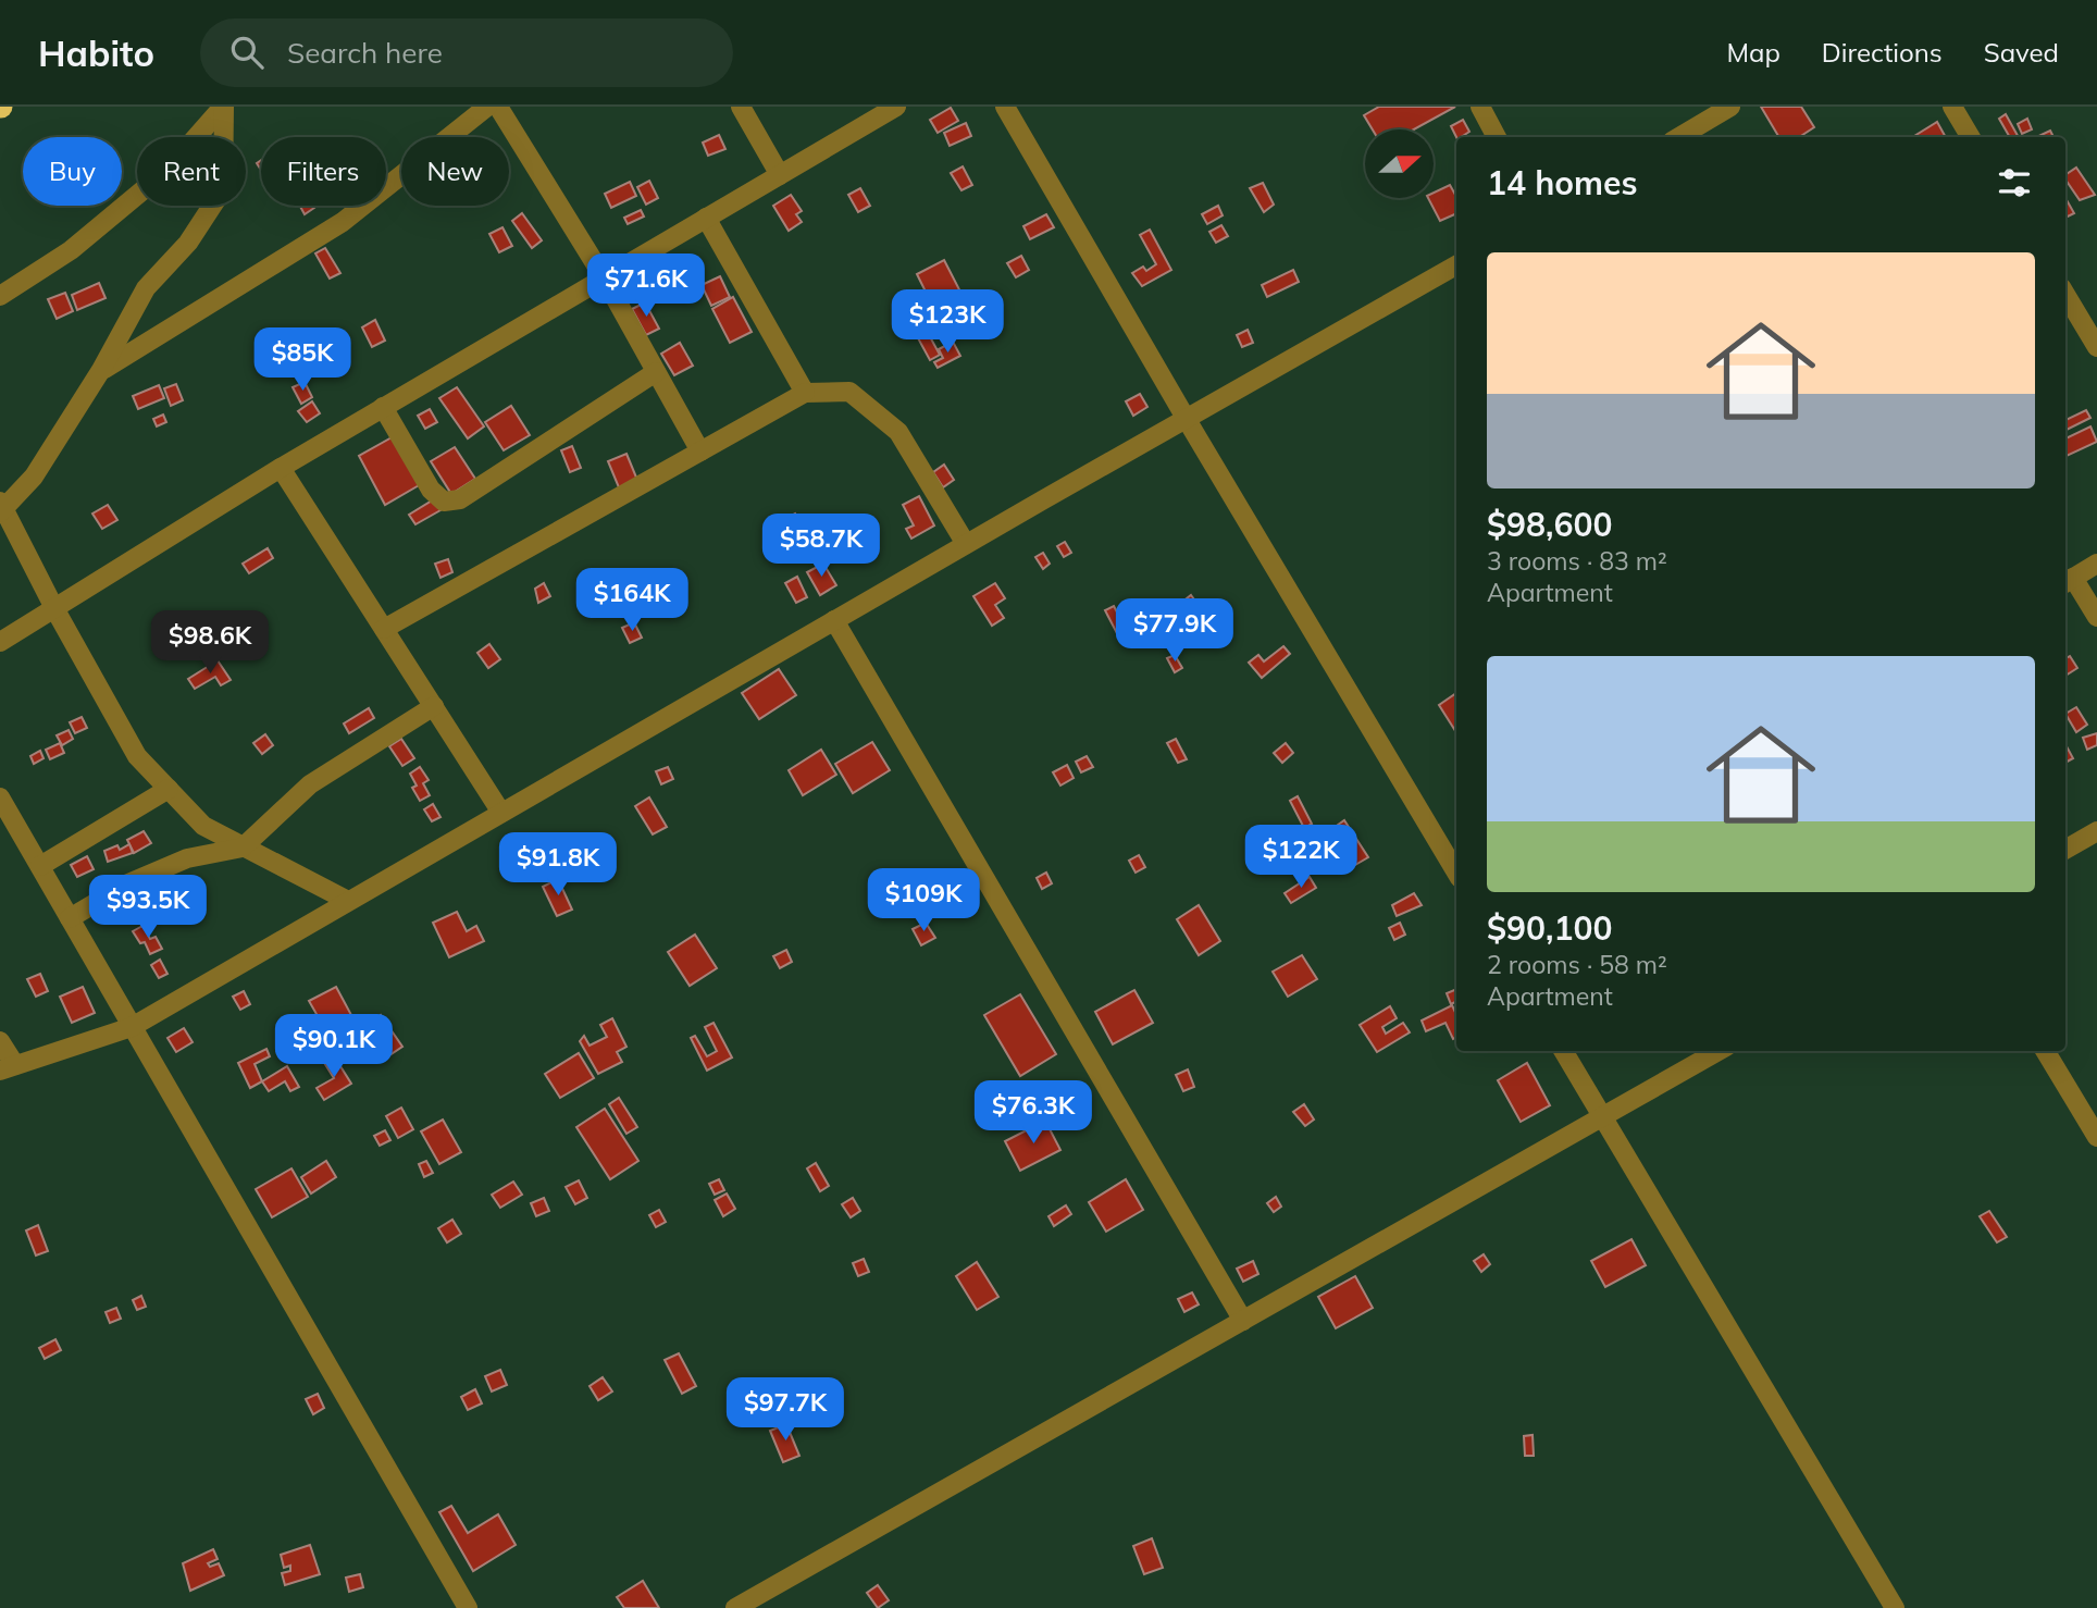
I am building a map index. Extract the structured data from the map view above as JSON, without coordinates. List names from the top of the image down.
{
  "north": "right",
  "page": {
    "header": "Habito",
    "search": "Search here",
    "nav": ["Map", "Directions", "Saved"],
    "chip": [
      "Buy",
      "Rent",
      "Filters",
      "New"
    ],
    "heading": "14 homes",
    "list": [
      {
        "name": "$98,600",
        "note": "3 rooms · 83 m² · Apartment"
      },
      {
        "name": "$90,100",
        "note": "2 rooms · 58 m² · Apartment"
      }
    ],
    "price": [
      "$71.6K",
      "$123K",
      "$85K",
      "$58.7K",
      "$164K",
      "$77.9K",
      "$98.6K",
      "$122K",
      "$91.8K",
      "$109K",
      "$93.5K",
      "$90.1K",
      "$76.3K",
      "$97.7K"
    ]
  }
}
